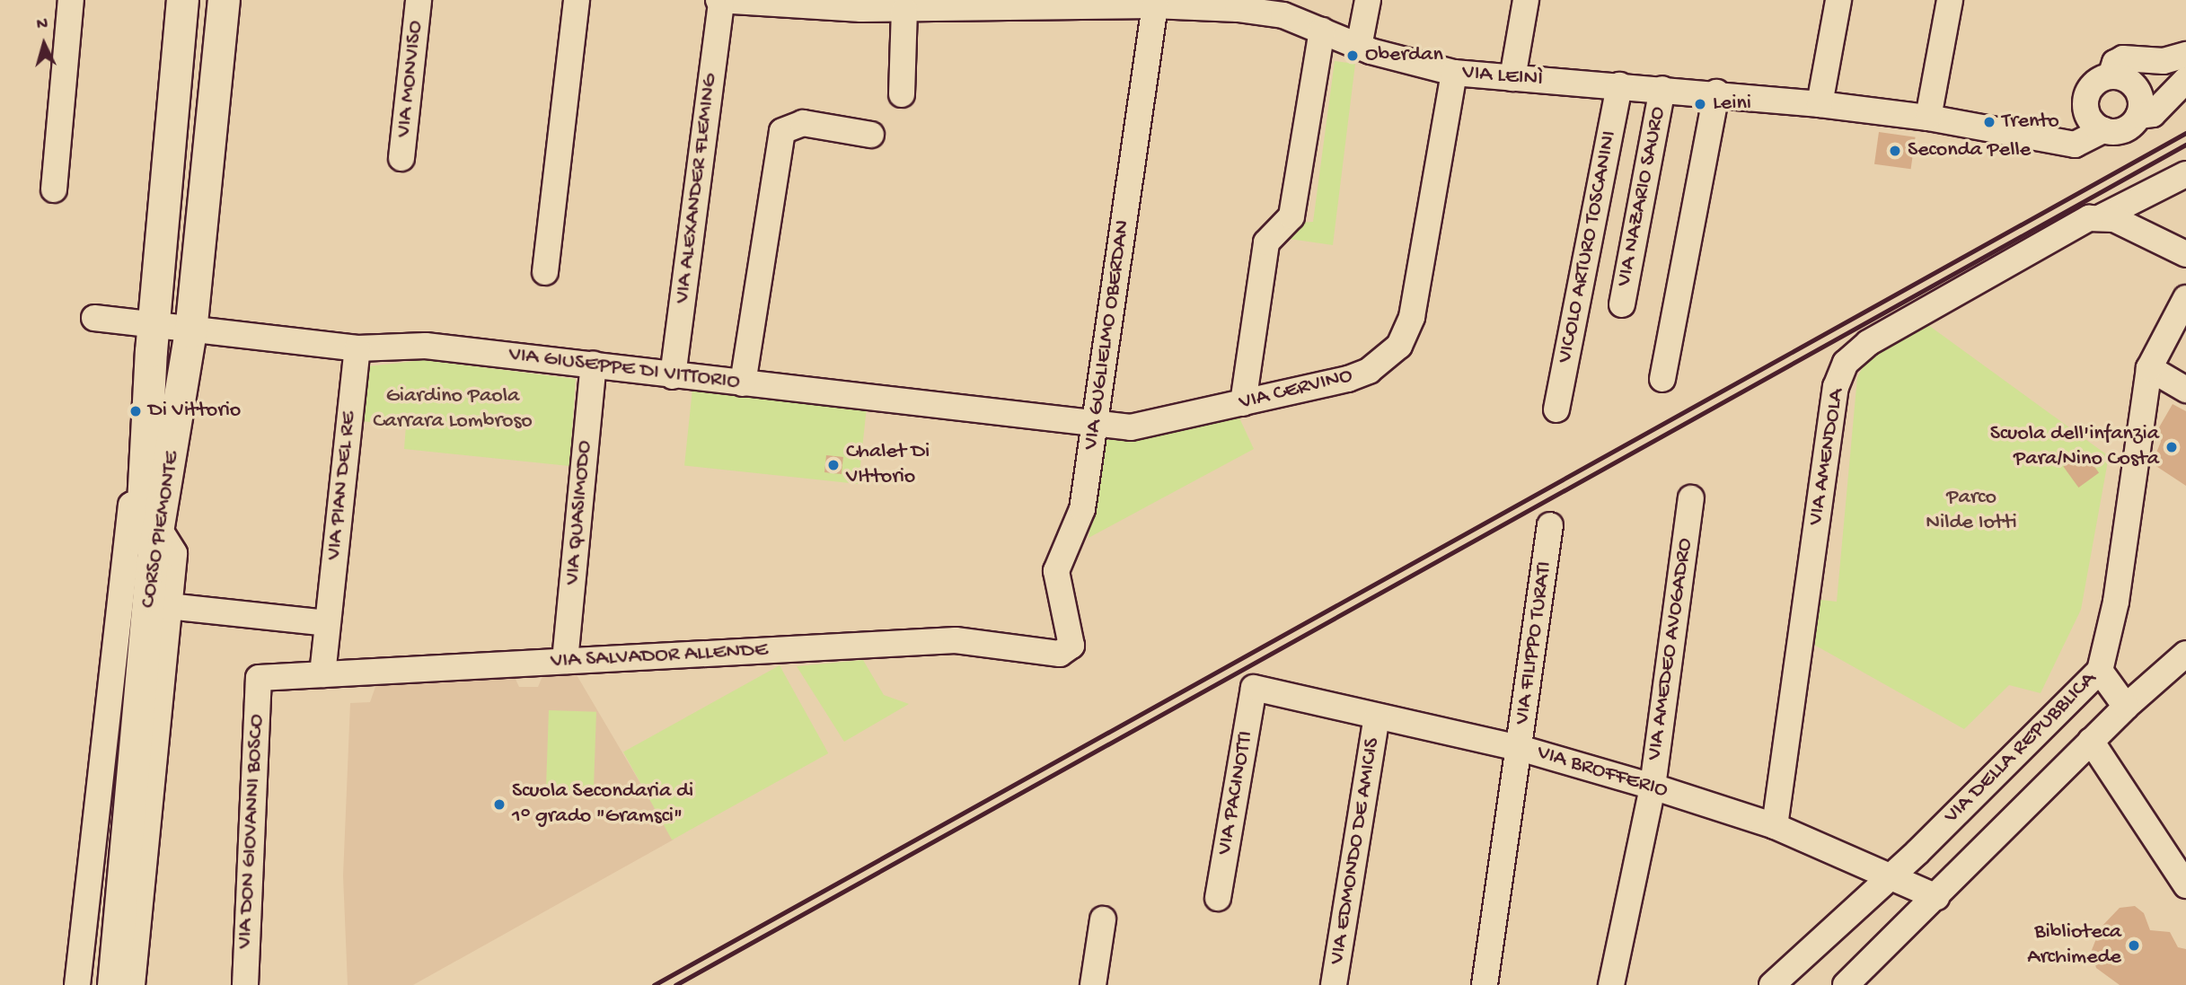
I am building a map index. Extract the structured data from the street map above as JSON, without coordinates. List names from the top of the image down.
{
  "streets": {
    "main road": ["CORSO PIEMONTE"],
    "street": [
      "VIA LEINÌ",
      "VIA MONVISO",
      "VIA ALEXANDER FLEMING",
      "VIA NAZARIO SAURO",
      "VICOLO ARTURO TOSCANINI",
      "VIA GUGLIELMO OBERDAN",
      "VIA GIUSEPPE DI VITTORIO",
      "VIA CERVINO",
      "VIA AMENDOLA",
      "VIA PIAN DEL RE",
      "VIA QUASIMODO",
      "VIA FILIPPO TURATI",
      "VIA AMEDEO AVOGADRO",
      "VIA SALVADOR ALLENDE",
      "VIA DELLA REPUBBLICA",
      "VIA BROFFERIO",
      "VIA PACINOTTI",
      "VIA DON GIOVANNI BOSCO",
      "VIA EDMONDO DE AMICIS"
    ]
  },
  "crossings": [
    ["VIA LEINÌ", "VIA ALEXANDER FLEMING"],
    ["VIA LEINÌ", "VIA NAZARIO SAURO"],
    ["VIA LEINÌ", "VICOLO ARTURO TOSCANINI"],
    ["VIA LEINÌ", "VIA GUGLIELMO OBERDAN"],
    ["VIA LEINÌ", "VIA CERVINO"],
    ["VIA ALEXANDER FLEMING", "VIA GIUSEPPE DI VITTORIO"],
    ["VIA GUGLIELMO OBERDAN", "VIA GIUSEPPE DI VITTORIO"],
    ["VIA GUGLIELMO OBERDAN", "VIA CERVINO"],
    ["VIA GUGLIELMO OBERDAN", "VIA SALVADOR ALLENDE"],
    ["VIA GIUSEPPE DI VITTORIO", "VIA CERVINO"],
    ["VIA GIUSEPPE DI VITTORIO", "VIA PIAN DEL RE"],
    ["VIA GIUSEPPE DI VITTORIO", "VIA QUASIMODO"],
    ["VIA GIUSEPPE DI VITTORIO", "CORSO PIEMONTE"],
    ["VIA AMENDOLA", "VIA BROFFERIO"],
    ["VIA PIAN DEL RE", "VIA SALVADOR ALLENDE"],
    ["VIA QUASIMODO", "VIA SALVADOR ALLENDE"],
    ["VIA FILIPPO TURATI", "VIA BROFFERIO"],
    ["VIA AMEDEO AVOGADRO", "VIA BROFFERIO"],
    ["VIA SALVADOR ALLENDE", "VIA DON GIOVANNI BOSCO"],
    ["VIA DELLA REPUBBLICA", "VIA BROFFERIO"],
    ["VIA BROFFERIO", "VIA PACINOTTI"],
    ["VIA BROFFERIO", "VIA EDMONDO DE AMICIS"]
  ],
  "parks": ["Giardino Paola Carrara Lombroso", "Parco Nilde Iotti"],
  "places": [
    "Oberdan",
    "Leini",
    "Trento",
    "Seconda Pelle",
    "Di Vittorio",
    "Scuola dell'infanzia Para/Nino Costa",
    "Chalet Di VIttorio",
    "Scuola Secondaria di 1° grado \"Gramsci\"",
    "Biblioteca Archimede"
  ],
  "north": "top"
}
